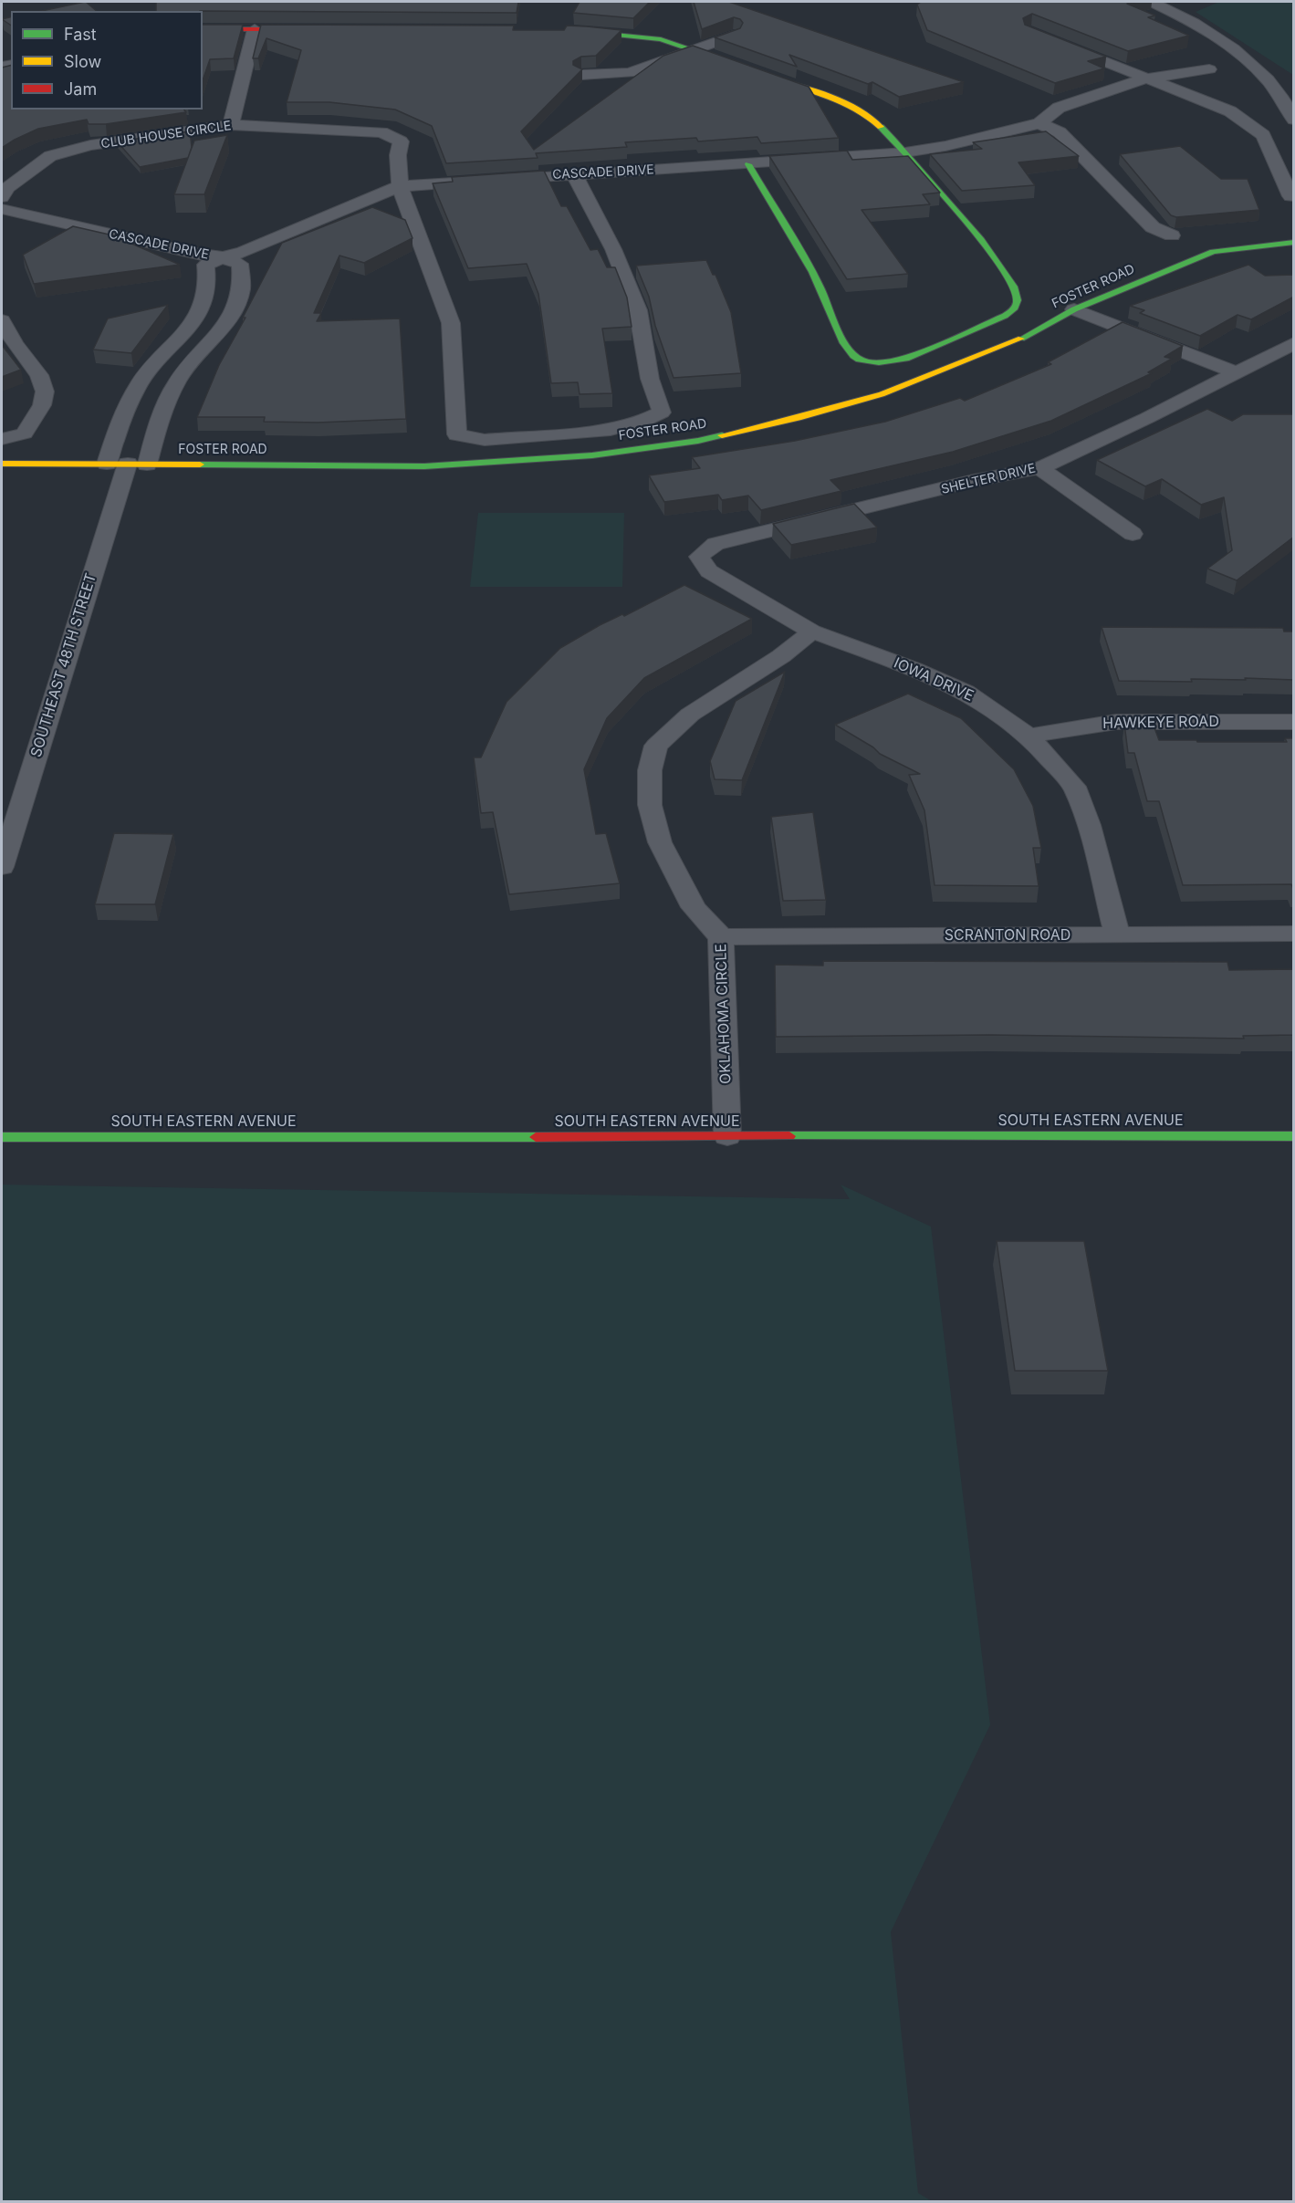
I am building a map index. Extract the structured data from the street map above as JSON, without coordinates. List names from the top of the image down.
{
  "streets": {
    "street": [
      "CLUB HOUSE CIRCLE",
      "CASCADE DRIVE",
      "FOSTER ROAD",
      "SHELTER DRIVE",
      "SOUTHEAST 48TH STREET",
      "IOWA DRIVE",
      "HAWKEYE ROAD",
      "SCRANTON ROAD",
      "OKLAHOMA CIRCLE",
      "SOUTH EASTERN AVENUE"
    ]
  },
  "crossings": [
    ["CLUB HOUSE CIRCLE", "CASCADE DRIVE"],
    ["CASCADE DRIVE", "SOUTHEAST 48TH STREET"],
    ["FOSTER ROAD", "SOUTHEAST 48TH STREET"],
    ["SHELTER DRIVE", "IOWA DRIVE"],
    ["IOWA DRIVE", "HAWKEYE ROAD"],
    ["IOWA DRIVE", "SCRANTON ROAD"],
    ["IOWA DRIVE", "OKLAHOMA CIRCLE"],
    ["SCRANTON ROAD", "OKLAHOMA CIRCLE"],
    ["OKLAHOMA CIRCLE", "SOUTH EASTERN AVENUE"]
  ],
  "legend": ["Fast", "Slow", "Jam"]
}
